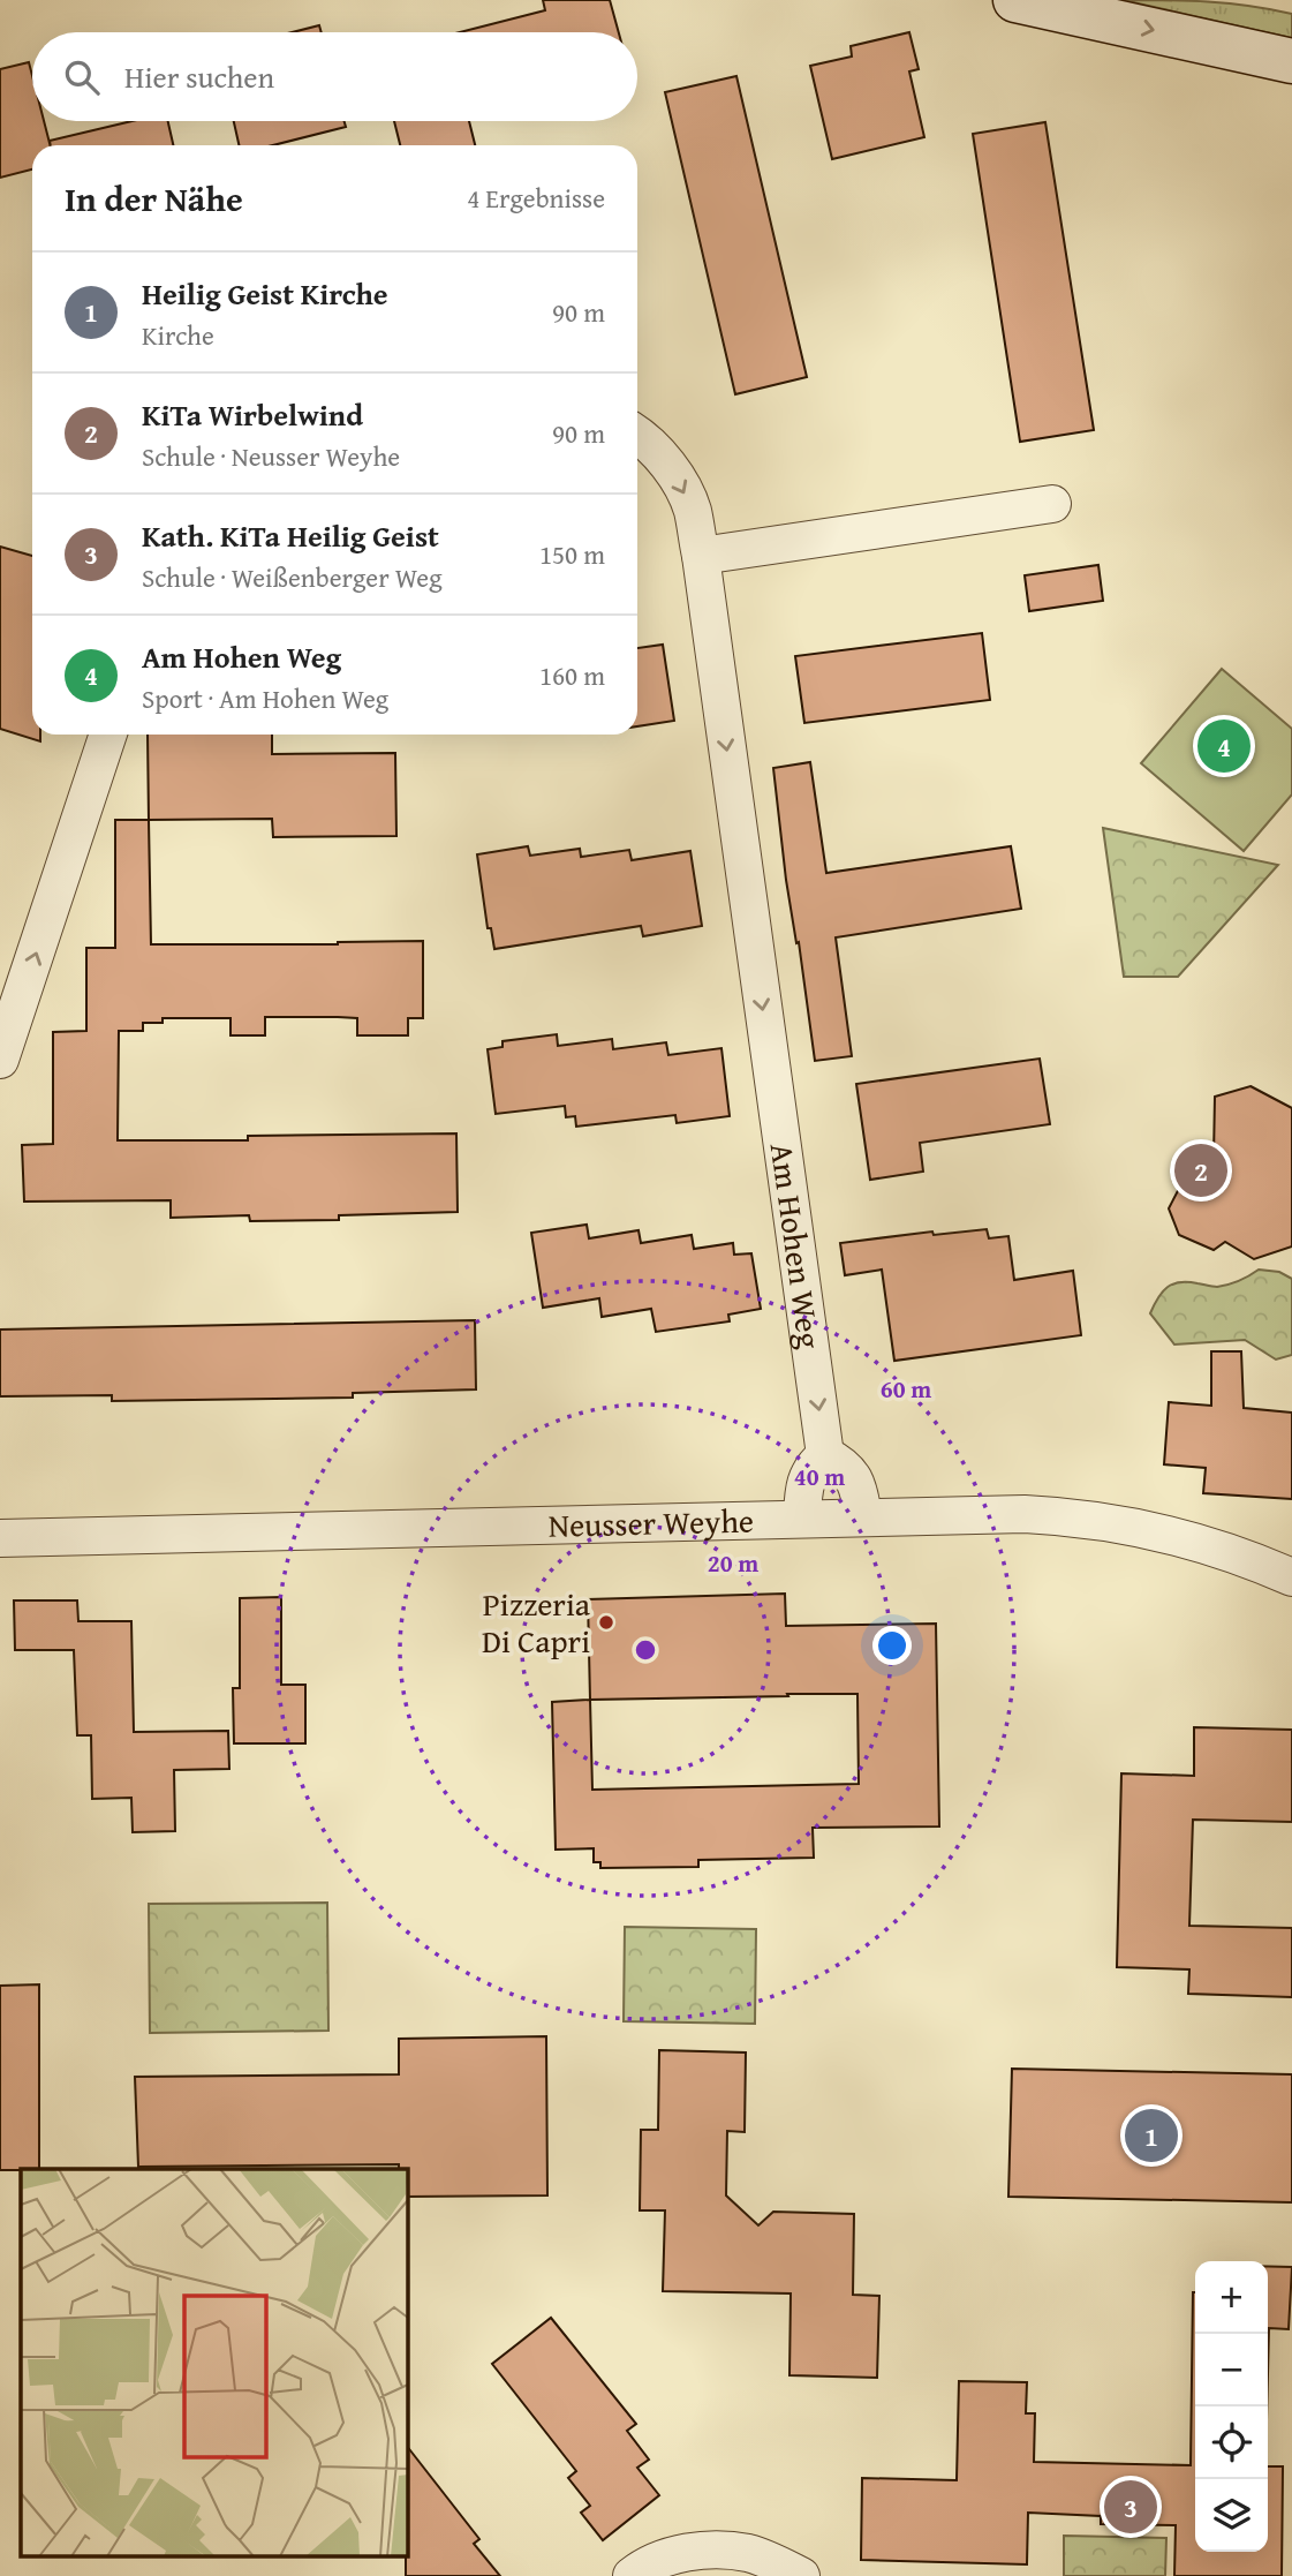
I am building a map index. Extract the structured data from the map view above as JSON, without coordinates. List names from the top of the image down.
{
  "streets": {
    "street": ["Am Hohen Weg", "Neusser Weyhe"]
  },
  "one_way": ["Am Hohen Weg"],
  "places": ["Pizzeria Di Capri"],
  "page": {
    "search": "Hier suchen",
    "heading": ["In der Nähe", "4 Ergebnisse"],
    "list": [
      {
        "mark": "1",
        "name": "Heilig Geist Kirche",
        "note": "Kirche",
        "value": "90 m"
      },
      {
        "mark": "2",
        "name": "KiTa Wirbelwind",
        "note": "Schule · Neusser Weyhe",
        "value": "90 m"
      },
      {
        "mark": "3",
        "name": "Kath. KiTa Heilig Geist",
        "note": "Schule · Weißenberger Weg",
        "value": "150 m"
      },
      {
        "mark": "4",
        "name": "Am Hohen Weg",
        "note": "Sport · Am Hohen Weg",
        "value": "160 m"
      }
    ],
    "pins": [
      "4",
      "2",
      "1",
      "3"
    ],
    "map_buttons": ["+", "−"]
  },
  "rings": ["60 m", "40 m", "20 m"]
}
